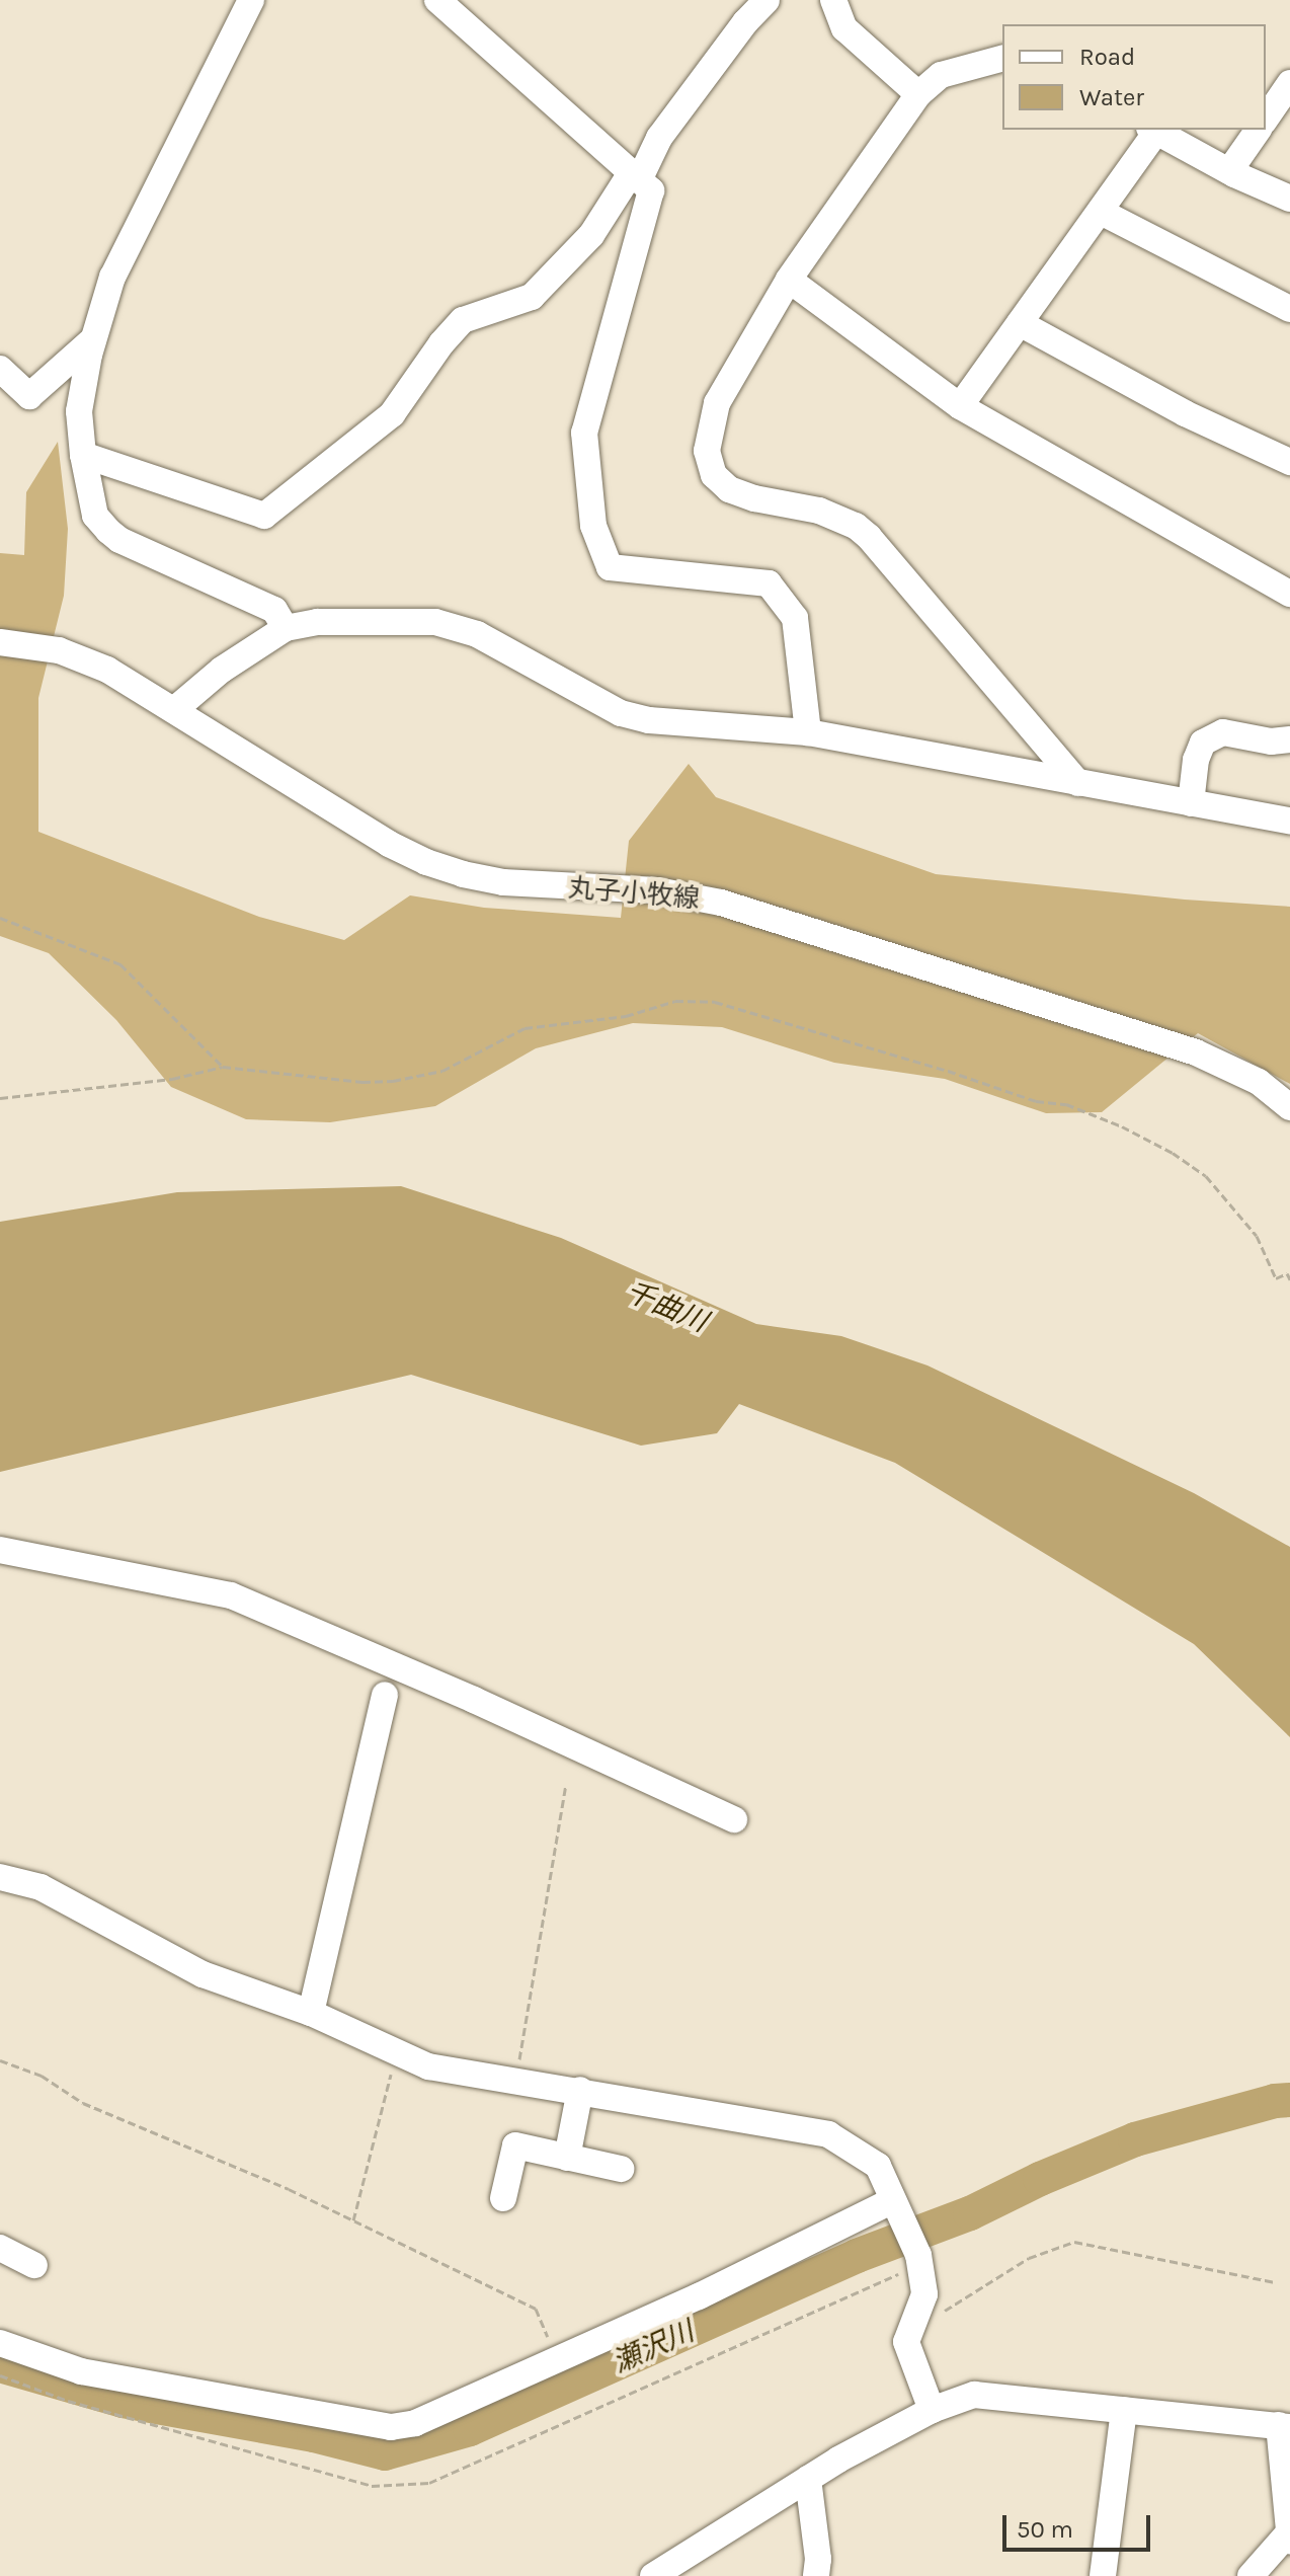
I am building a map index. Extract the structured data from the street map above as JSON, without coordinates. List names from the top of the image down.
{
  "streets": {
    "street": ["丸子小牧線"]
  },
  "water": ["千曲川", "瀬沢川"],
  "legend": ["Road", "Water"],
  "scale_bar": "50 m"
}
